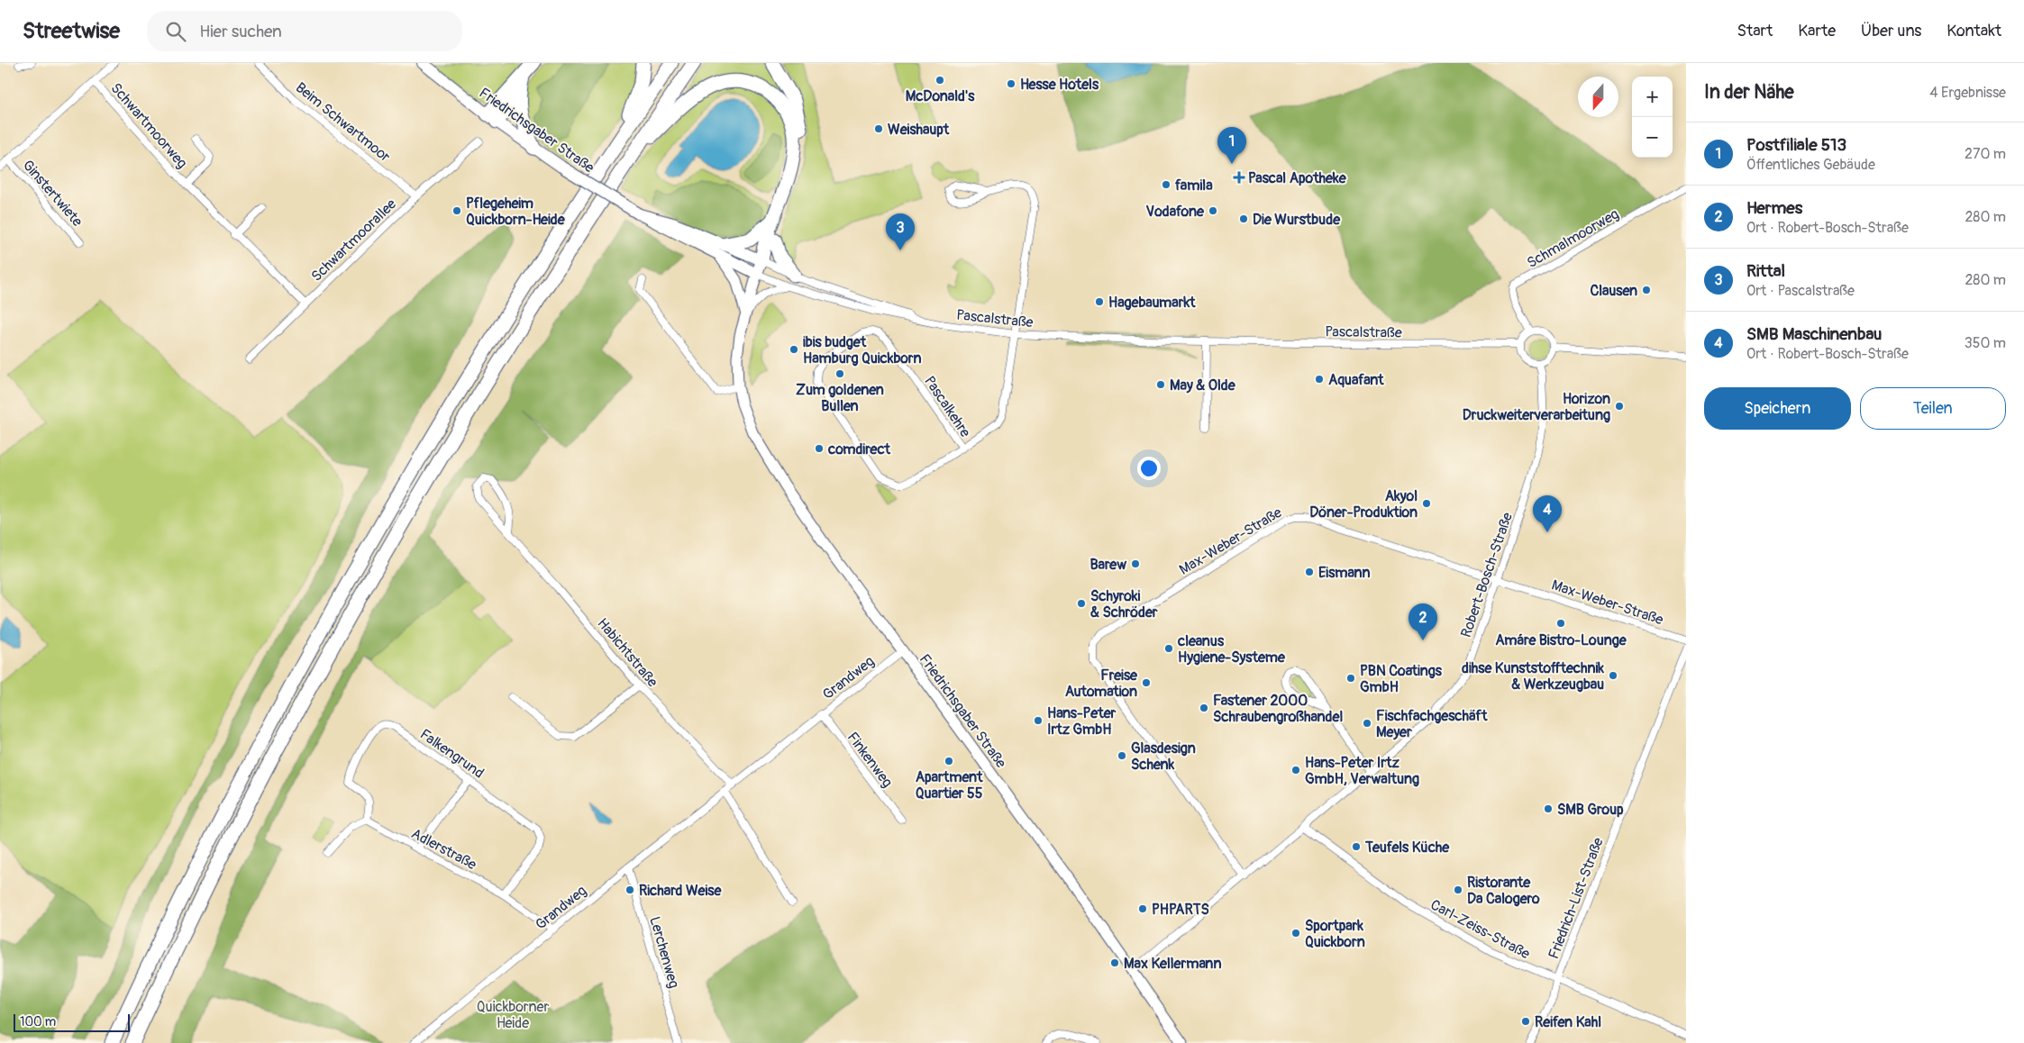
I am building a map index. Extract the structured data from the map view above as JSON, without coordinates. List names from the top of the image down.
{
  "streets": {
    "main road": ["Friedrichsgaber Straße"],
    "street": [
      "Beim Schwartmoor",
      "Schwartmoorweg",
      "Ginstertwiete",
      "Schmalmoorweg",
      "Schwartmoorallee",
      "Pascalstraße",
      "Pascalkehre",
      "Max-Weber-Straße",
      "Robert-Bosch-Straße",
      "Habichtstraße",
      "Grandweg",
      "Falkengrund",
      "Finkenweg",
      "Adlerstraße",
      "Friedrich-List-Straße",
      "Carl-Zeiss-Straße",
      "Lerchenweg"
    ]
  },
  "crossings": [
    ["Beim Schwartmoor", "Schwartmoorallee"],
    ["Schwartmoorweg", "Schwartmoorallee"],
    ["Friedrichsgaber Straße", "Pascalstraße"],
    ["Friedrichsgaber Straße", "Robert-Bosch-Straße"],
    ["Friedrichsgaber Straße", "Grandweg"],
    ["Schmalmoorweg", "Pascalstraße"],
    ["Schmalmoorweg", "Robert-Bosch-Straße"],
    ["Pascalstraße", "Robert-Bosch-Straße"],
    ["Max-Weber-Straße", "Robert-Bosch-Straße"],
    ["Robert-Bosch-Straße", "Carl-Zeiss-Straße"],
    ["Habichtstraße", "Grandweg"],
    ["Grandweg", "Finkenweg"],
    ["Grandweg", "Adlerstraße"],
    ["Grandweg", "Lerchenweg"],
    ["Falkengrund", "Adlerstraße"],
    ["Friedrich-List-Straße", "Carl-Zeiss-Straße"]
  ],
  "parks": ["Quickborner Heide"],
  "places": {
    "other": [
      "McDonald's",
      "Hesse Hotels",
      "Weishaupt",
      "famila",
      "Pflegeheim Quickborn-Heide",
      "Vodafone",
      "Die Wurstbude",
      "Clausen",
      "Hagebaumarkt",
      "ibis budget Hamburg Quickborn",
      "Zum goldenen Bullen",
      "Aquafant",
      "May & Olde",
      "Horizon Druckweiterverarbeitung",
      "comdirect",
      "Akyol Döner-Produktion",
      "Barew",
      "Eismann",
      "Schyroki & Schröder",
      "Amáre Bistro-Lounge",
      "cleanus Hygiene-Systeme",
      "dihse Kunststofftechnik & Werkzeugbau",
      "PBN Coatings GmbH",
      "Freise Automation",
      "Fastener 2000 Schraubengroßhandel",
      "Hans-Peter Irtz GmbH",
      "Fischfachgeschäft Meyer",
      "Glasdesign Schenk",
      "Apartment Quartier 55",
      "Hans-Peter Irtz GmbH, Verwaltung",
      "SMB Group",
      "Teufels Küche",
      "Richard Weise",
      "Ristorante Da Calogero",
      "PHPARTS",
      "Sportpark Quickborn",
      "Max Kellermann",
      "Reifen Kahl"
    ],
    "health": ["Pascal Apotheke"]
  },
  "scale_bar": "100 m",
  "north": "bottom",
  "page": {
    "header": "Streetwise",
    "search": "Hier suchen",
    "nav": [
      "Start",
      "Karte",
      "Über uns",
      "Kontakt"
    ],
    "heading": ["In der Nähe", "4 Ergebnisse"],
    "map_buttons": ["+", "−"],
    "list": [
      {
        "mark": "1",
        "name": "Postfiliale 513",
        "note": "Öffentliches Gebäude",
        "value": "270 m"
      },
      {
        "mark": "2",
        "name": "Hermes",
        "note": "Ort · Robert-Bosch-Straße",
        "value": "280 m"
      },
      {
        "mark": "3",
        "name": "Rittal",
        "note": "Ort · Pascalstraße",
        "value": "280 m"
      },
      {
        "mark": "4",
        "name": "SMB Maschinenbau",
        "note": "Ort · Robert-Bosch-Straße",
        "value": "350 m"
      }
    ],
    "pins": [
      "1",
      "3",
      "4",
      "2"
    ],
    "buttons": ["Speichern", "Teilen"],
    "scale": "100 m"
  }
}
